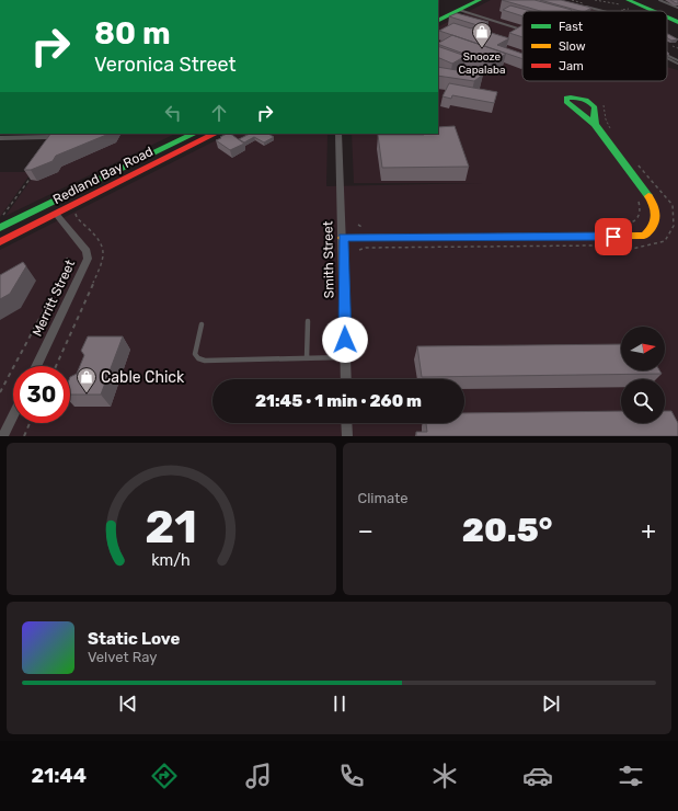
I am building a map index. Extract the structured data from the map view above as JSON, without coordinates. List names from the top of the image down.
{
  "streets": {
    "main road": ["Redland Bay Road"],
    "street": ["Smith Street", "Merritt Street"]
  },
  "crossings": [
    ["Redland Bay Road", "Merritt Street"]
  ],
  "places": {
    "shop": ["Snooze Capalaba", "Cable Chick"]
  },
  "legend": ["Fast", "Slow", "Jam"],
  "north": "right",
  "page": {
    "turn": ["80 m", "Veronica Street"],
    "limit": "30",
    "trip": "21:45 · 1 min · 260 m",
    "tile": "Climate",
    "heat": ["−", "20.5°", "+"],
    "song": ["Static Love", "Velvet Ray"],
    "tabs": "21:44",
    "gauge": ["21", "km/h"]
  }
}
